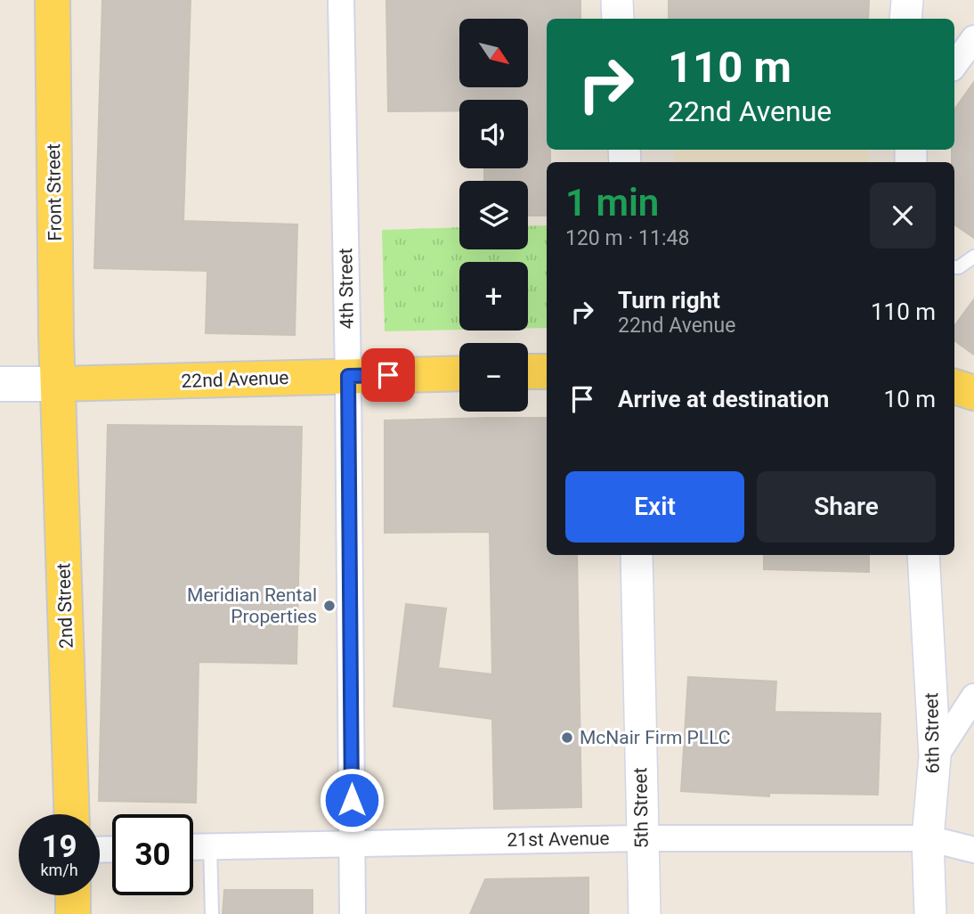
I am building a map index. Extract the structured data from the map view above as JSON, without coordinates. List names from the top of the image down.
{
  "streets": {
    "main road": ["Front Street", "22nd Avenue", "2nd Street"],
    "street": [
      "4th Street",
      "6th Street",
      "5th Street",
      "21st Avenue"
    ]
  },
  "crossings": [
    ["Front Street", "22nd Avenue"],
    ["Front Street", "2nd Street"],
    ["4th Street", "22nd Avenue"],
    ["4th Street", "21st Avenue"],
    ["22nd Avenue", "2nd Street"],
    ["6th Street", "21st Avenue"],
    ["5th Street", "21st Avenue"]
  ],
  "places": ["Meridian Rental Properties", "McNair Firm PLLC"],
  "north": "bottom right",
  "page": {
    "map_buttons": ["+", "−"],
    "turn": ["110 m", "22nd Avenue"],
    "heading": ["1 min", "120 m · 11:48"],
    "list": [
      {
        "name": "Turn right",
        "note": "22nd Avenue",
        "value": "110 m"
      },
      {
        "name": "Arrive at destination",
        "value": "10 m"
      }
    ],
    "buttons": ["Exit", "Share"],
    "speed": "19 km/h",
    "limit": "30"
  }
}
